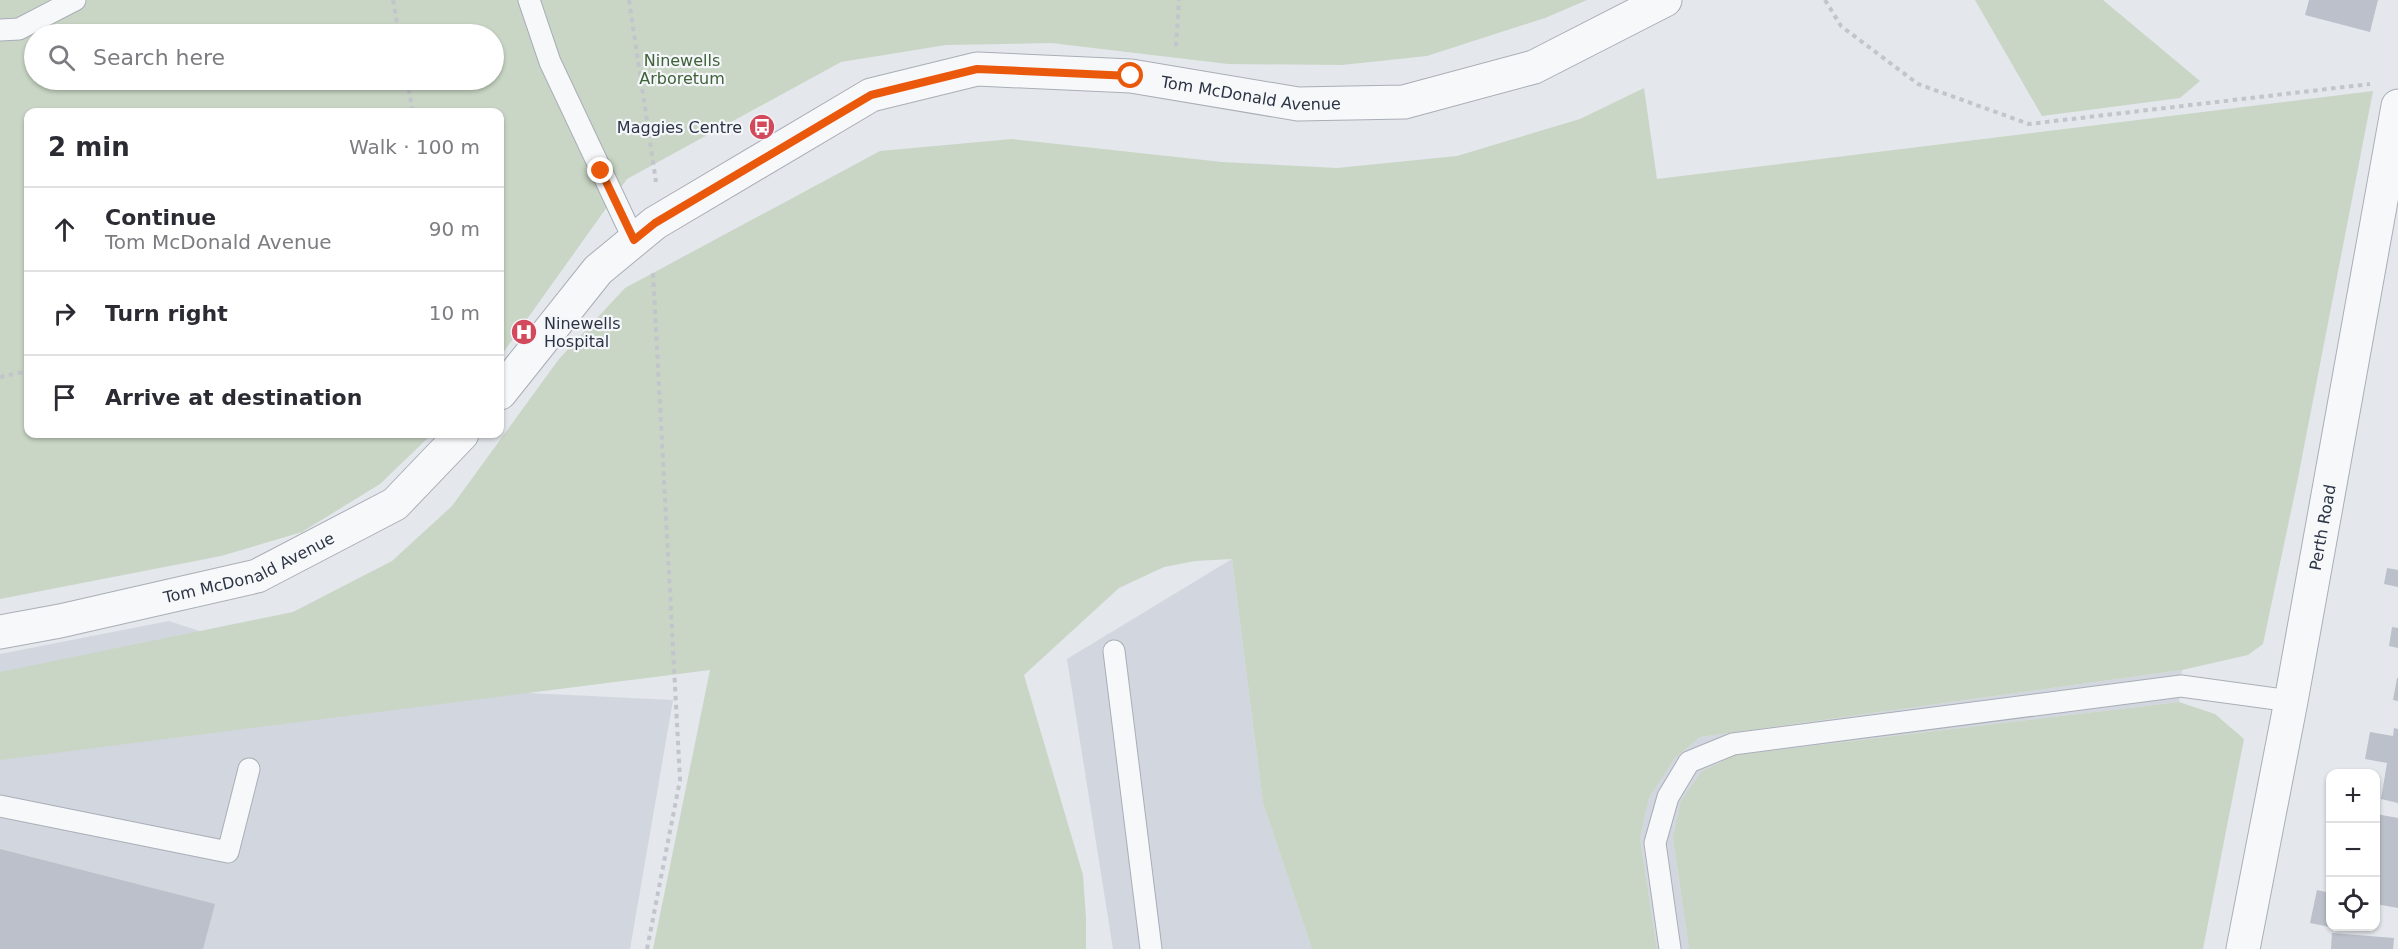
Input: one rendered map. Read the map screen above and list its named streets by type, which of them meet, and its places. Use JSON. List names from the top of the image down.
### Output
{
  "streets": {
    "street": ["Tom McDonald Avenue", "Perth Road"]
  },
  "parks": ["Ninewells Arboretum"],
  "places": {
    "bus stop": ["Maggies Centre"],
    "hospital": ["Ninewells Hospital"]
  },
  "page": {
    "search": "Search here",
    "heading": ["2 min", "Walk · 100 m"],
    "list": [
      ["Continue", "Tom McDonald Avenue", "90 m"],
      ["Turn right", "10 m"],
      "Arrive at destination"
    ],
    "map_buttons": ["+", "−"]
  }
}
